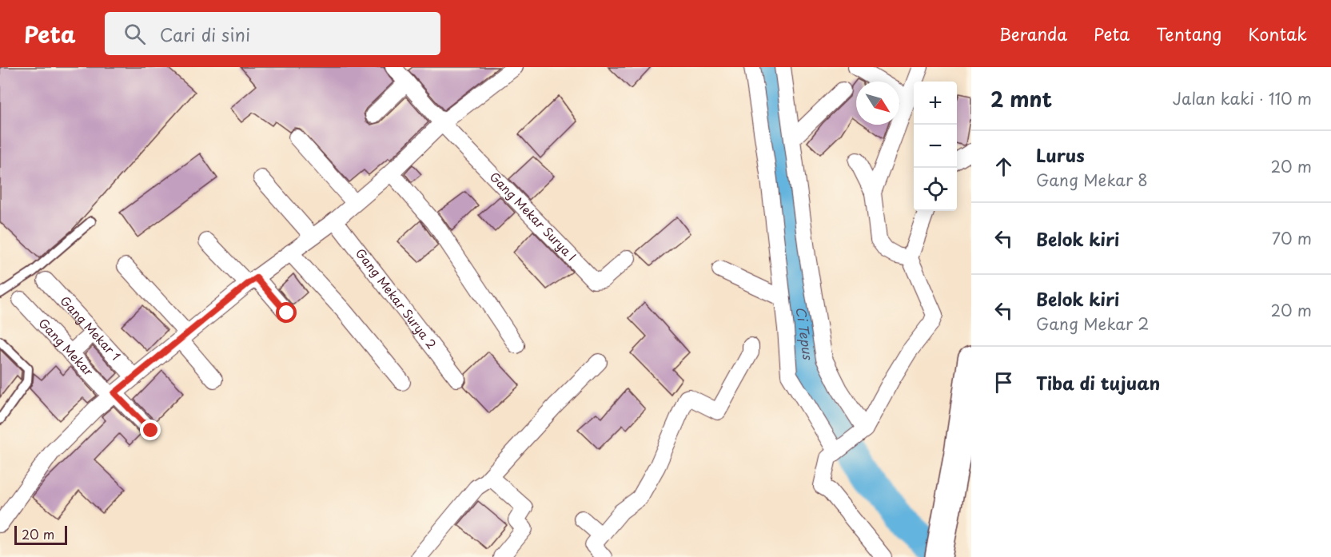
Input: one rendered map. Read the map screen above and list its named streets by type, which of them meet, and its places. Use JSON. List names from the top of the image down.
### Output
{
  "streets": {
    "street": [
      "Gang Mekar Surya I",
      "Gang Mekar Surya 2",
      "Gang Mekar 1",
      "Gang Mekar"
    ]
  },
  "water": ["Ci Tepus"],
  "scale_bar": "20 m",
  "north": "bottom right",
  "page": {
    "header": "Peta",
    "search": "Cari di sini",
    "nav": [
      "Beranda",
      "Peta",
      "Tentang",
      "Kontak"
    ],
    "heading": ["2 mnt", "Jalan kaki · 110 m"],
    "map_buttons": ["+", "−"],
    "list": [
      ["Lurus", "Gang Mekar 8", "20 m"],
      ["Belok kiri", "70 m"],
      ["Belok kiri", "Gang Mekar 2", "20 m"],
      "Tiba di tujuan"
    ],
    "scale": "20 m"
  }
}
